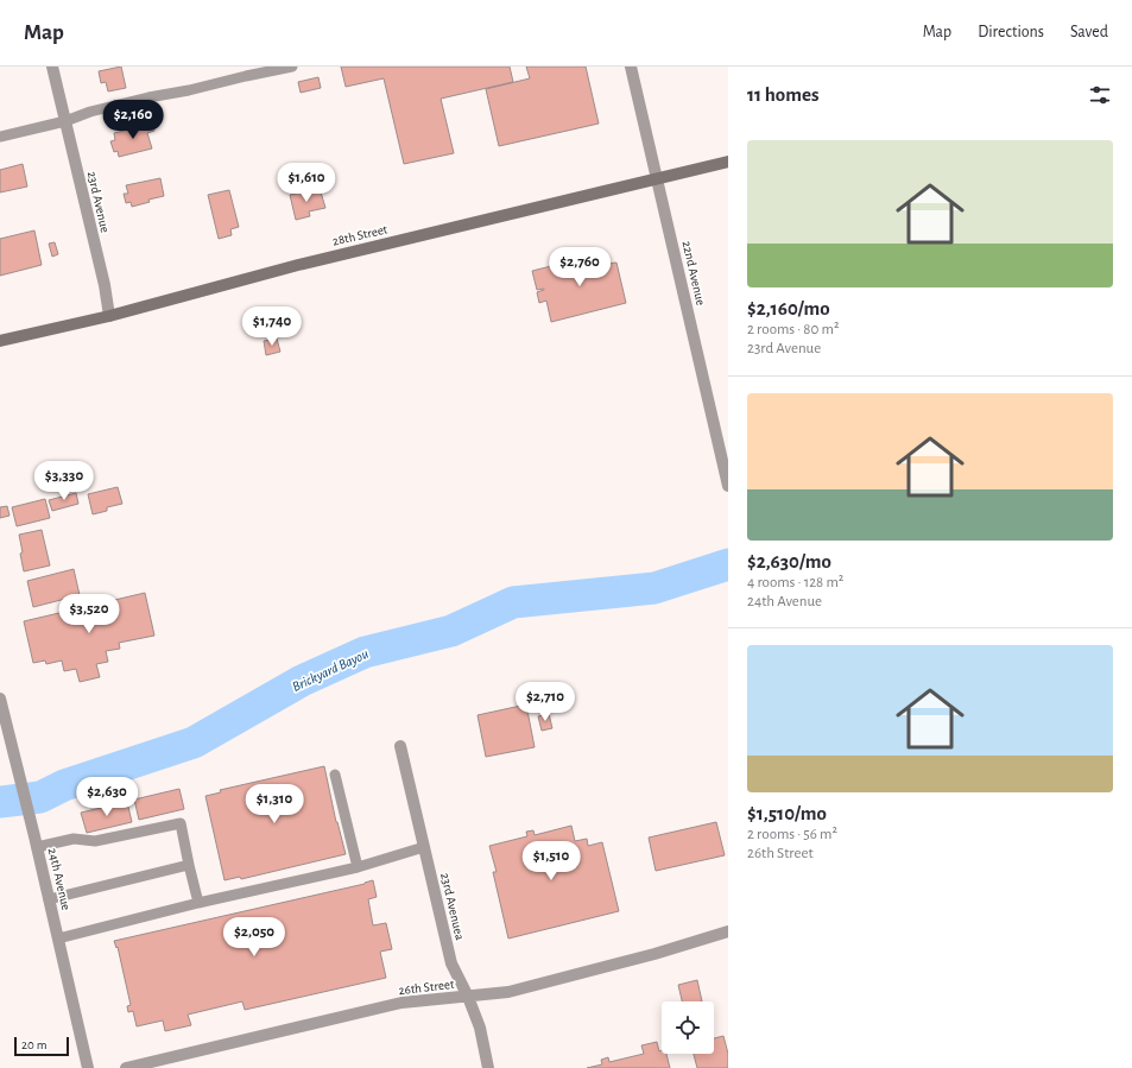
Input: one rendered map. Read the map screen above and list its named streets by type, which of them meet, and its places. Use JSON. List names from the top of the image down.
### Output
{
  "streets": {
    "main road": ["28th Street"],
    "street": [
      "23rd Avenue",
      "22nd Avenue",
      "24th Avenue",
      "23rd Avenuea",
      "26th Street"
    ]
  },
  "crossings": [
    ["23rd Avenue", "28th Street"],
    ["28th Street", "22nd Avenue"],
    ["23rd Avenuea", "26th Street"]
  ],
  "water": ["Brickyard Bayou"],
  "scale_bar": "20 m",
  "page": {
    "header": "Map",
    "nav": ["Map", "Directions", "Saved"],
    "heading": "11 homes",
    "price": [
      "$2,160",
      "$1,610",
      "$2,760",
      "$1,740",
      "$3,330",
      "$3,520",
      "$2,710",
      "$2,630",
      "$1,310",
      "$1,510",
      "$2,050"
    ],
    "list": [
      {
        "name": "$2,160/mo",
        "note": "2 rooms · 80 m² · 23rd Avenue"
      },
      {
        "name": "$2,630/mo",
        "note": "4 rooms · 128 m² · 24th Avenue"
      },
      {
        "name": "$1,510/mo",
        "note": "2 rooms · 56 m² · 26th Street"
      }
    ],
    "scale": "20 m"
  }
}
